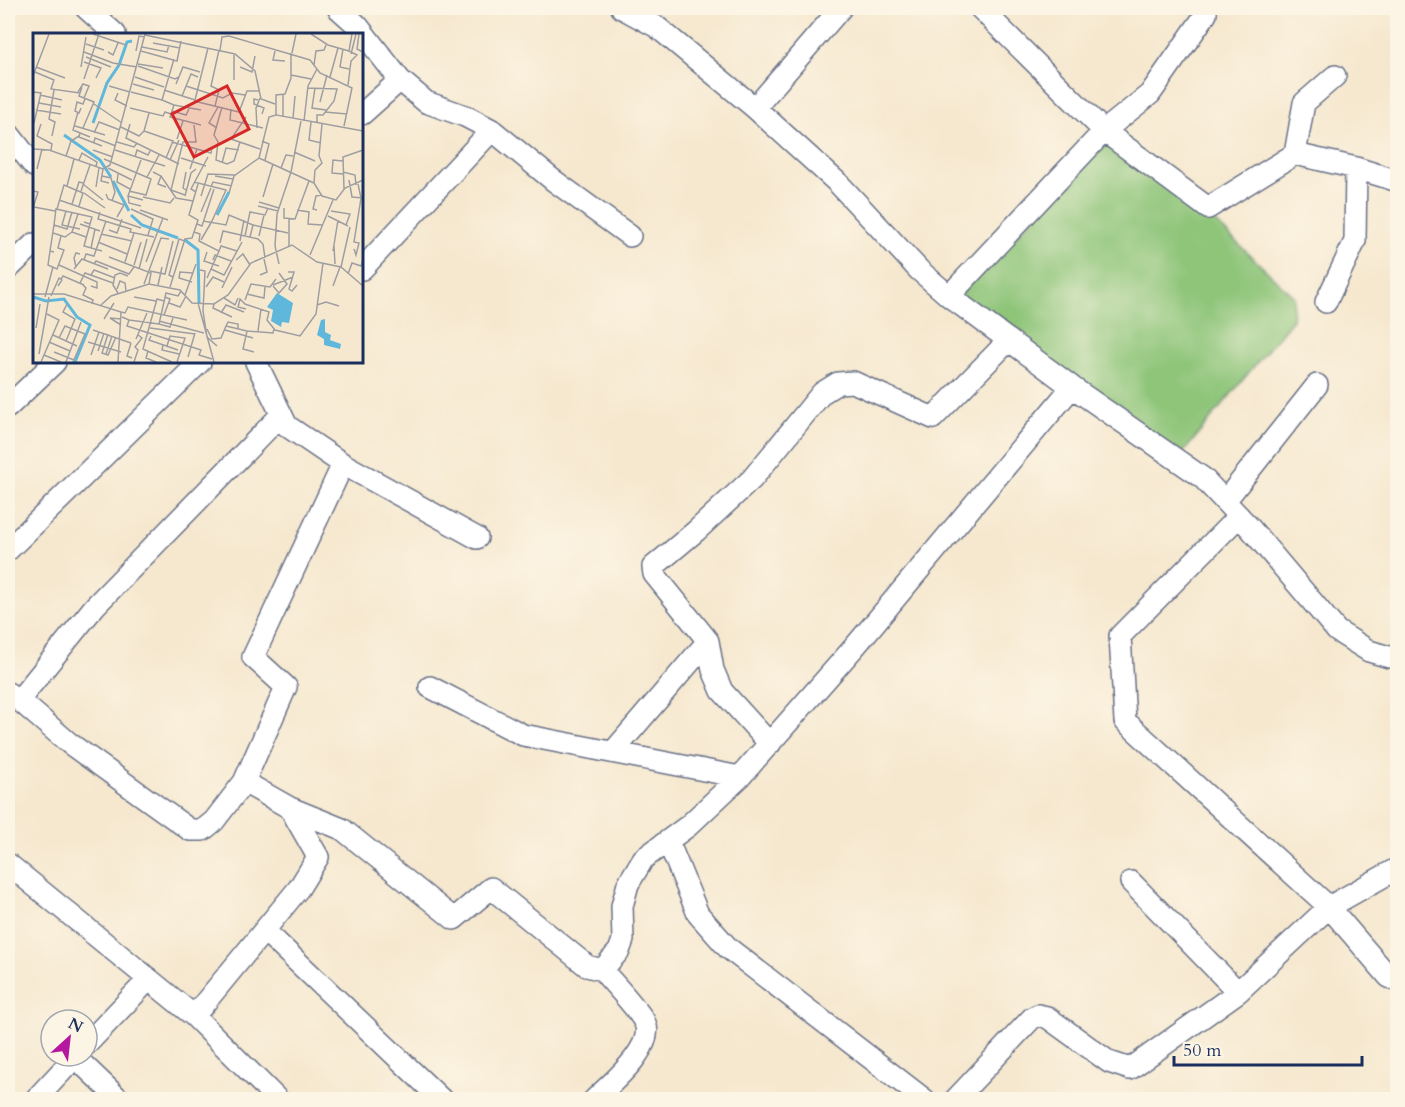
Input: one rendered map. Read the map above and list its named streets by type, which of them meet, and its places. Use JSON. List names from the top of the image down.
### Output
{
  "scale_bar": "50 m",
  "north": "top right"
}
